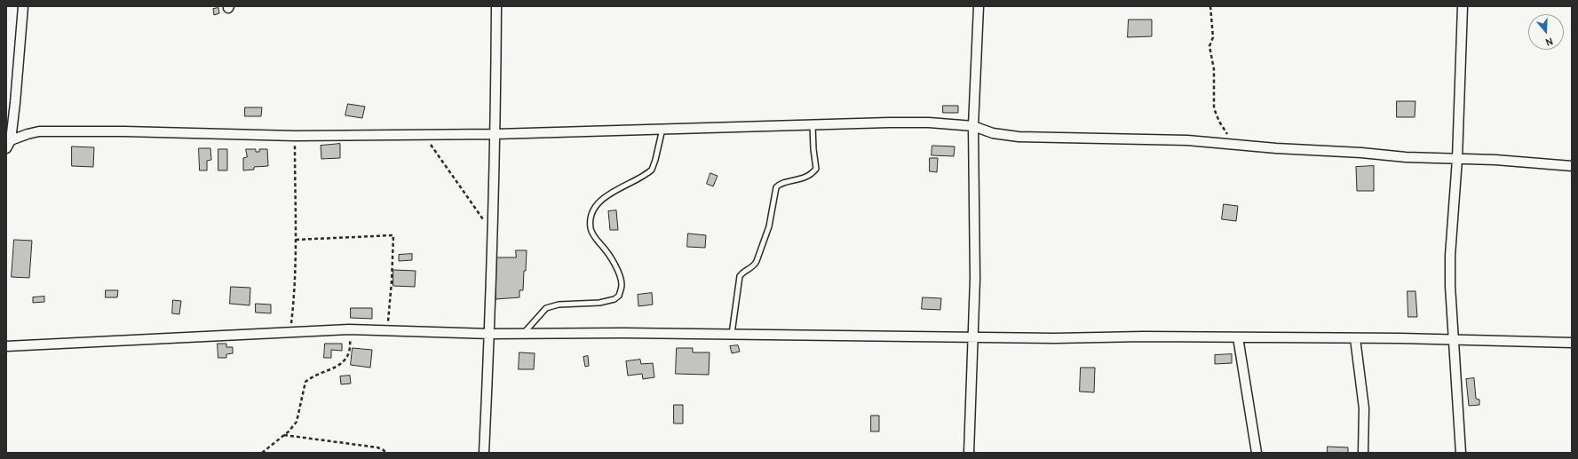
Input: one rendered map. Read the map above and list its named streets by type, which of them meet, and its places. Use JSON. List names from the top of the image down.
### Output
{
  "north": "bottom"
}
